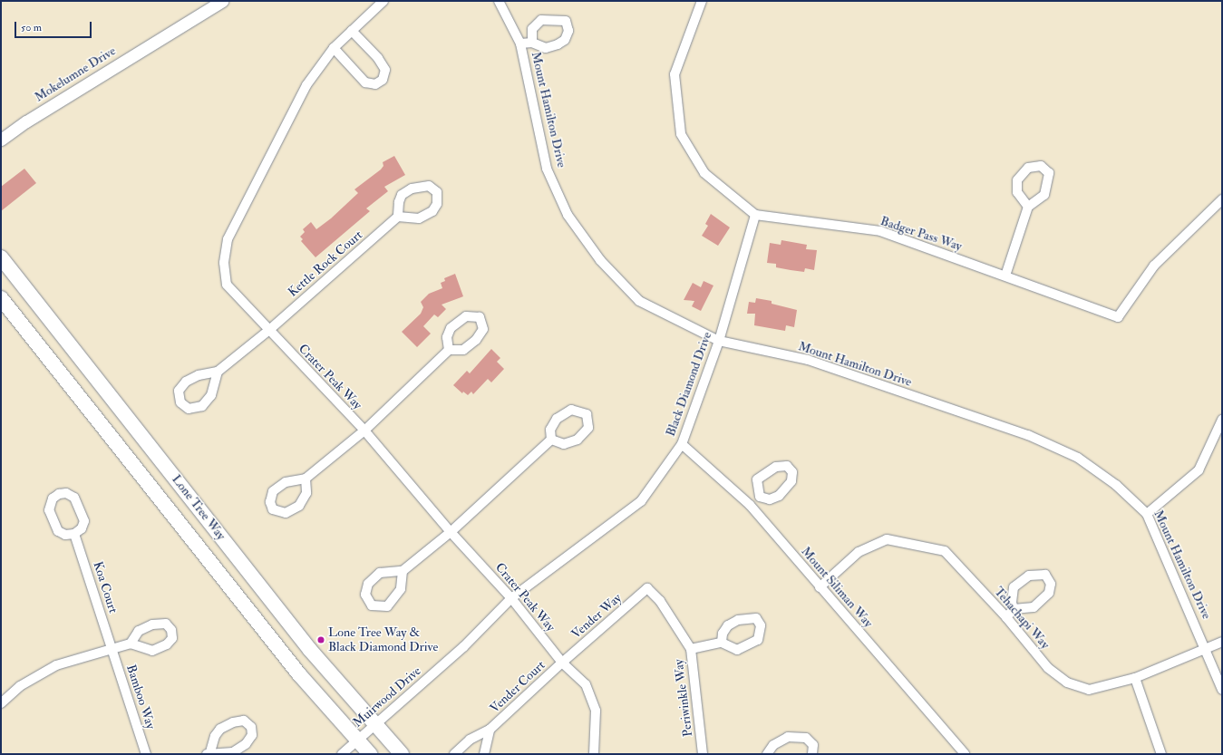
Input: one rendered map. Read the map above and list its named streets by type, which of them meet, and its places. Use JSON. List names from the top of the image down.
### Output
{
  "streets": {
    "main road": ["Lone Tree Way"],
    "street": [
      "Mokelumne Drive",
      "Mount Hamilton Drive",
      "Badger Pass Way",
      "Kettle Rock Court",
      "Crater Peak Way",
      "Black Diamond Drive",
      "Koa Court",
      "Mount Siliman Way",
      "Vender Way",
      "Tehachapi Way",
      "Vender Court",
      "Bamboo Way",
      "Muirwood Drive",
      "Periwinkle Way"
    ]
  },
  "crossings": [
    ["Mount Hamilton Drive", "Black Diamond Drive"],
    ["Mount Hamilton Drive", "Tehachapi Way"],
    ["Badger Pass Way", "Black Diamond Drive"],
    ["Kettle Rock Court", "Crater Peak Way"],
    ["Crater Peak Way", "Black Diamond Drive"],
    ["Crater Peak Way", "Vender Way"],
    ["Crater Peak Way", "Vender Court"],
    ["Crater Peak Way", "Muirwood Drive"],
    ["Black Diamond Drive", "Mount Siliman Way"],
    ["Black Diamond Drive", "Muirwood Drive"],
    ["Lone Tree Way", "Muirwood Drive"],
    ["Koa Court", "Bamboo Way"],
    ["Mount Siliman Way", "Tehachapi Way"],
    ["Vender Way", "Vender Court"],
    ["Vender Way", "Periwinkle Way"]
  ],
  "places": ["Lone Tree Way & Black Diamond Drive"],
  "scale_bar": "50 m"
}
